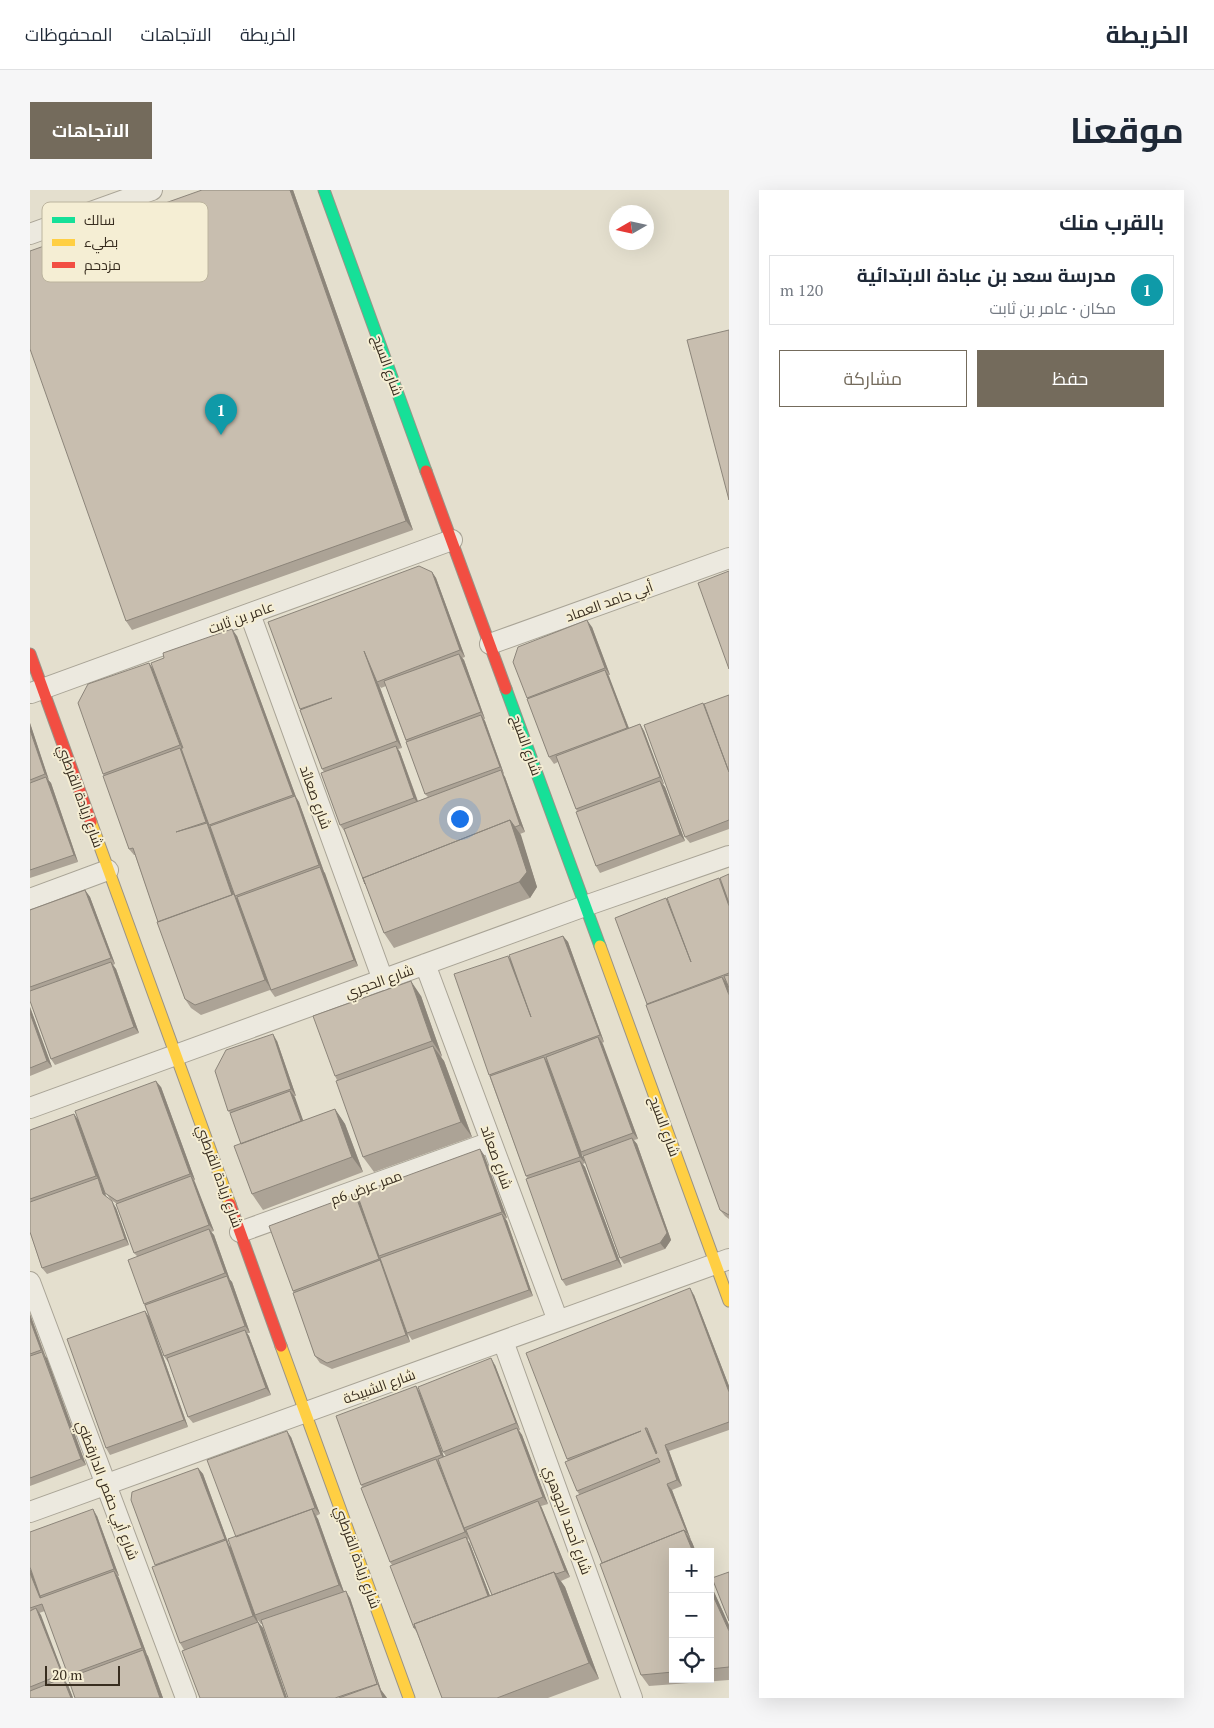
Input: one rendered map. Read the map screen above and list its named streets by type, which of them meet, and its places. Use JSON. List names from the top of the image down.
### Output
{
  "streets": {
    "street": [
      "شارع السيح",
      "أبي حامد العماد",
      "عامر بن ثابت",
      "شارع زيادة القرطبي",
      "شارع صعائد",
      "شارع الحجري",
      "ممر عرض 6م",
      "شارع الشبيكة",
      "شارع أبي حفص الدارقطني",
      "شارع أحمد الجوهري"
    ]
  },
  "crossings": [
    ["شارع السيح", "أبي حامد العماد"],
    ["شارع السيح", "عامر بن ثابت"],
    ["شارع السيح", "شارع الحجري"],
    ["شارع السيح", "شارع الشبيكة"],
    ["عامر بن ثابت", "شارع زيادة القرطبي"],
    ["عامر بن ثابت", "شارع صعائد"],
    ["شارع زيادة القرطبي", "شارع الحجري"],
    ["شارع زيادة القرطبي", "ممر عرض 6م"],
    ["شارع زيادة القرطبي", "شارع الشبيكة"],
    ["شارع صعائد", "شارع الحجري"],
    ["شارع صعائد", "ممر عرض 6م"],
    ["شارع صعائد", "شارع الشبيكة"],
    ["شارع الشبيكة", "شارع أبي حفص الدارقطني"],
    ["شارع الشبيكة", "شارع أحمد الجوهري"]
  ],
  "legend": ["سالك", "بطيء", "مزدحم"],
  "scale_bar": "20 m",
  "north": "left",
  "page": {
    "header": "الخريطة",
    "nav": ["الخريطة", "الاتجاهات", "المحفوظات"],
    "title": "موقعنا",
    "buttons": [
      "الاتجاهات",
      ["حفظ", "مشاركة"]
    ],
    "heading": "بالقرب منك",
    "list": [
      {
        "mark": "1",
        "name": "مدرسة سعد بن عبادة الابتدائية",
        "note": "مكان · عامر بن ثابت",
        "value": "120 m"
      }
    ],
    "pins": "1",
    "map_buttons": ["+", "−"],
    "scale": "20 m"
  }
}
